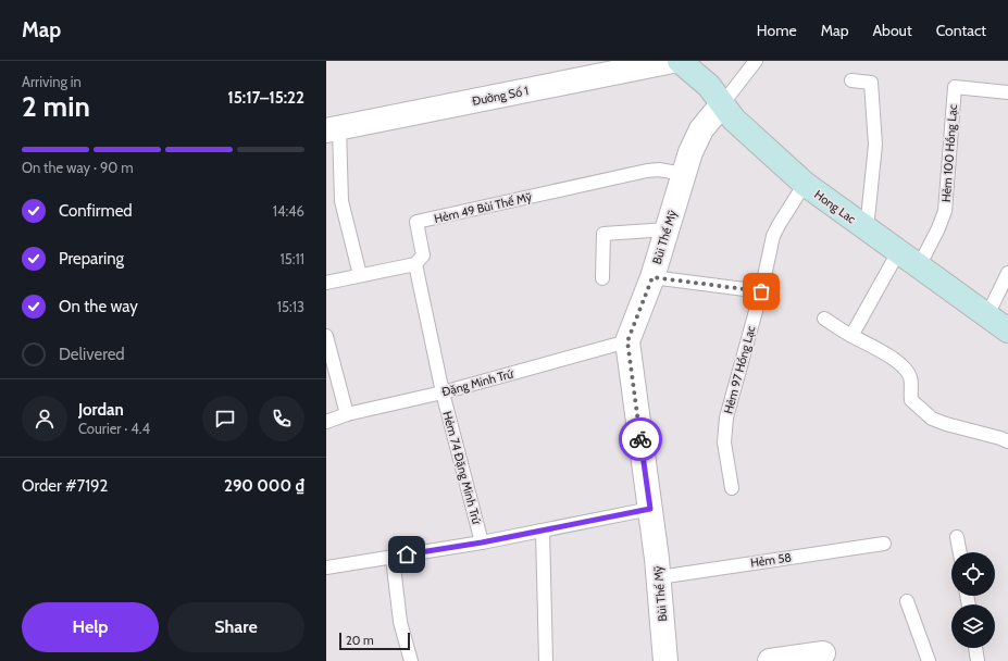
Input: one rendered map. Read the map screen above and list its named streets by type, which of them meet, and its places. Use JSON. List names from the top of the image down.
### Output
{
  "streets": {
    "street": ["Đường Số 1", "Hong Lac", "Bùi Thế Mỹ"],
    "lane": [
      "Hẻm 100 Hồng Lạc",
      "Hẻm 49 Bùi Thế Mỹ",
      "Hẻm 97 Hồng Lạc",
      "Đặng Minh Trứ",
      "Hẻm 74 Đặng Minh Trứ",
      "Hẻm 58"
    ]
  },
  "crossings": [
    ["Hẻm 100 Hồng Lạc", "Hong Lac"],
    ["Hong Lac", "Bùi Thế Mỹ"],
    ["Hong Lac", "Hẻm 97 Hồng Lạc"],
    ["Hẻm 49 Bùi Thế Mỹ", "Bùi Thế Mỹ"],
    ["Hẻm 49 Bùi Thế Mỹ", "Hẻm 74 Đặng Minh Trứ"],
    ["Bùi Thế Mỹ", "Đặng Minh Trứ"],
    ["Bùi Thế Mỹ", "Hẻm 58"],
    ["Đặng Minh Trứ", "Hẻm 74 Đặng Minh Trứ"]
  ],
  "scale_bar": "20 m",
  "page": {
    "header": "Map",
    "nav": [
      "Home",
      "Map",
      "About",
      "Contact"
    ],
    "heading": ["2 min", "Arriving in", "15:17–15:22"],
    "panel": [
      "Jordan",
      "Courier · 4.4",
      "Order #7192",
      "290 000 ₫"
    ],
    "bar": "On the way · 90 m",
    "list": [
      ["Confirmed", "14:46"],
      ["Preparing", "15:11"],
      ["On the way", "15:13"],
      "Delivered"
    ],
    "buttons": ["Help", "Share"],
    "scale": "20 m"
  }
}
